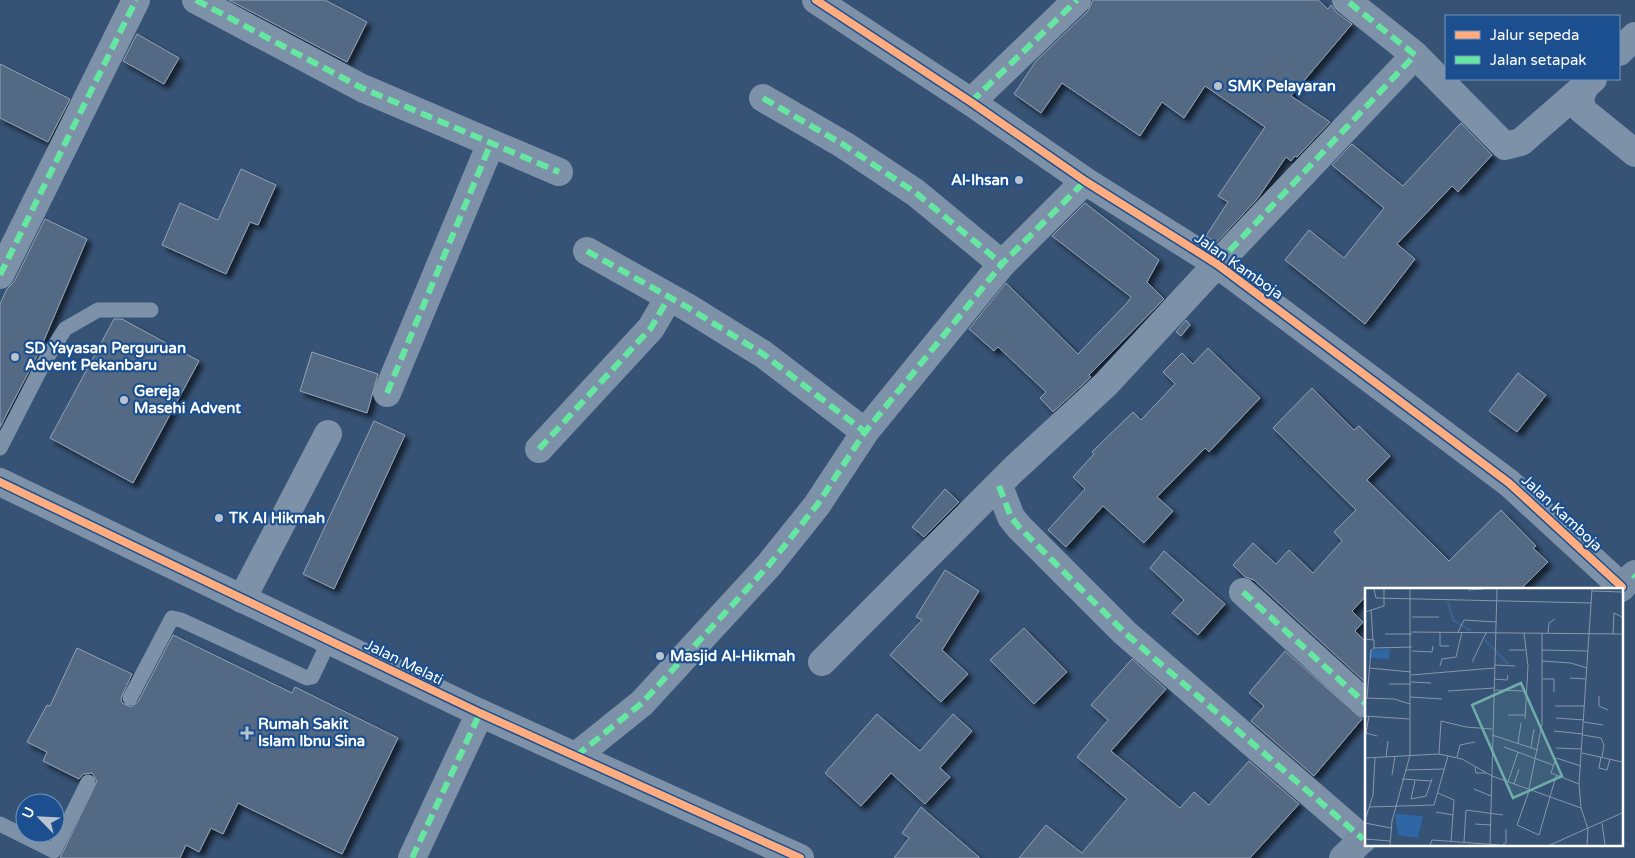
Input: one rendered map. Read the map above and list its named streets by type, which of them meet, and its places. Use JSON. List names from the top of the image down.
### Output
{
  "streets": {
    "street": ["Jalan Kamboja", "Jalan Melati"]
  },
  "places": {
    "other": [
      "SMK Pelayaran",
      "Al-Ihsan",
      "SD Yayasan Perguruan Advent Pekanbaru",
      "Gereja Masehi Advent",
      "TK Al Hikmah",
      "Masjid Al-Hikmah"
    ],
    "health": ["Rumah Sakit Islam Ibnu Sina"]
  },
  "legend": ["Jalur sepeda", "Jalan setapak"],
  "north": "top left"
}
